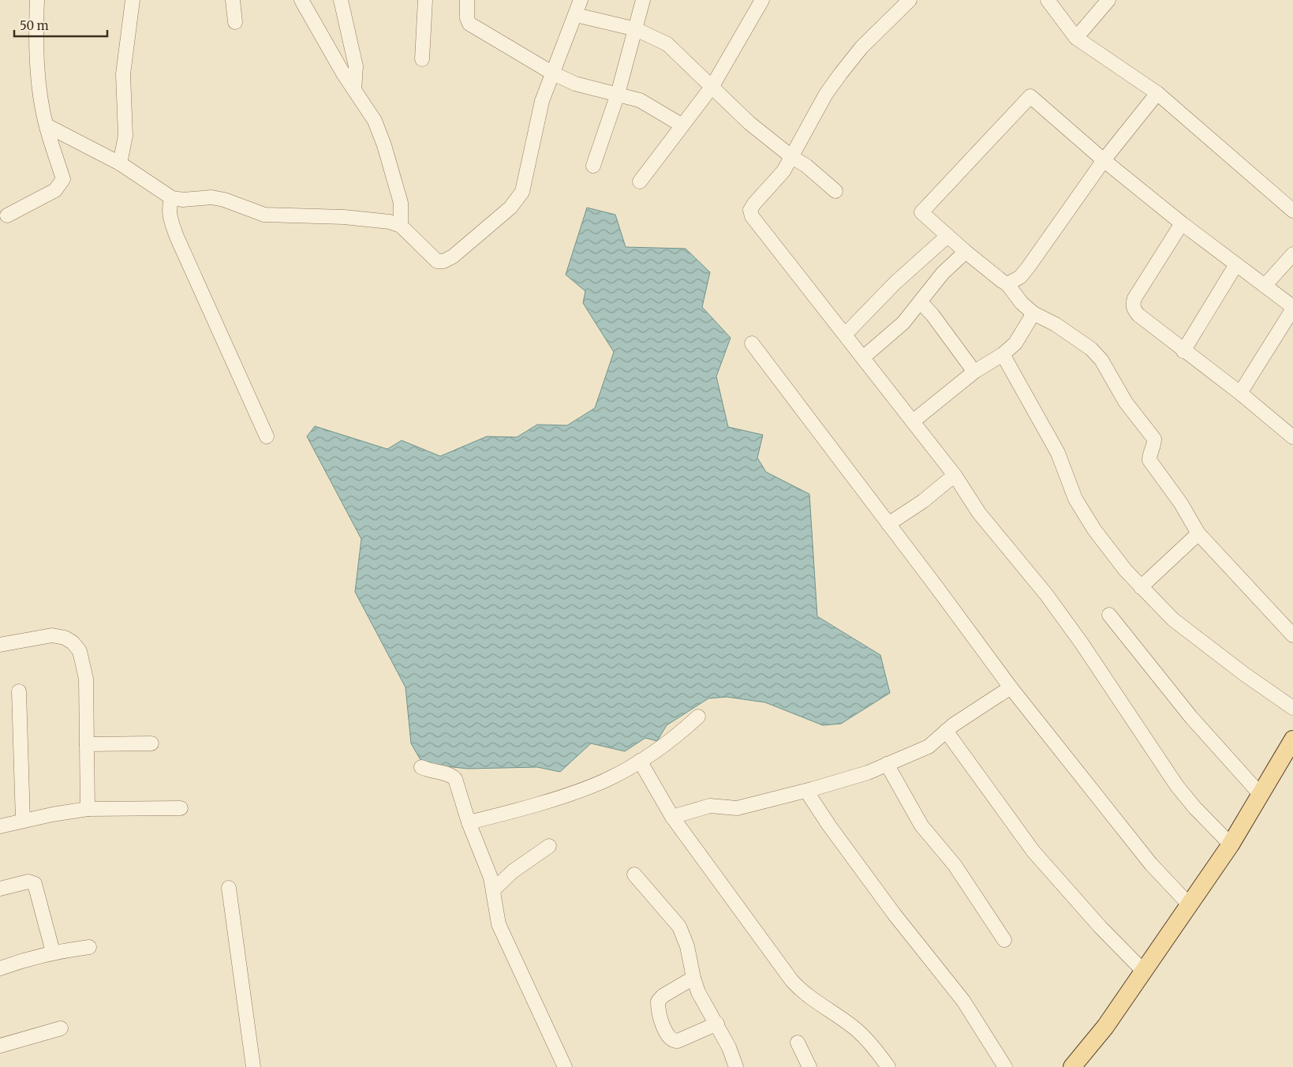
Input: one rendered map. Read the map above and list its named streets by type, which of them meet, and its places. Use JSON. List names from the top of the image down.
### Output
{
  "scale_bar": "50 m"
}
